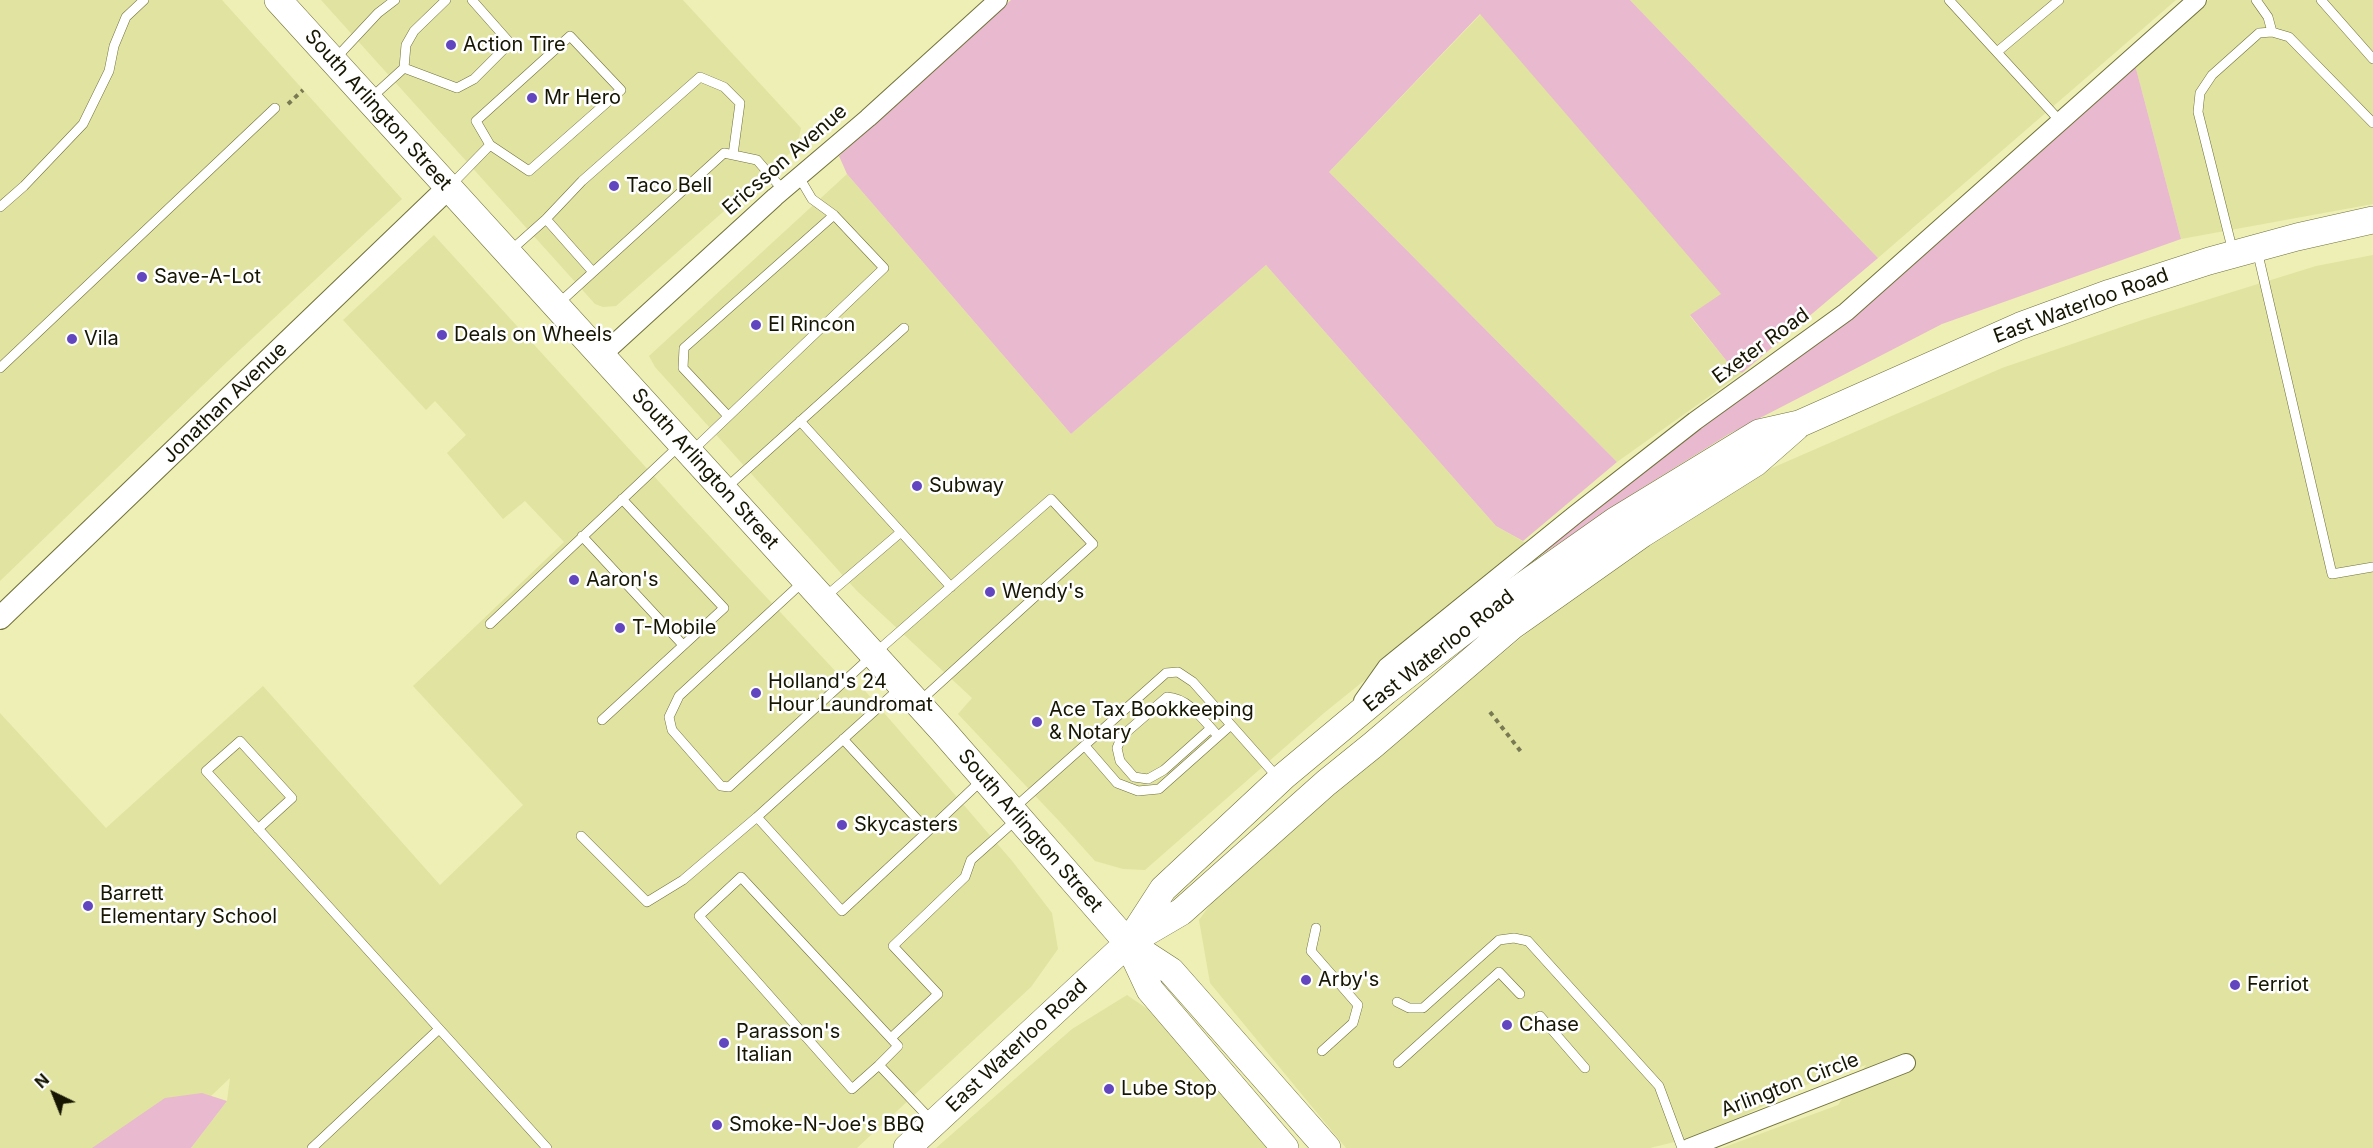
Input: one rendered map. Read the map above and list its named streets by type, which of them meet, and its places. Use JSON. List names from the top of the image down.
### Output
{
  "streets": {
    "main road": ["South Arlington Street", "East Waterloo Road"],
    "street": [
      "Ericsson Avenue",
      "Exeter Road",
      "Jonathan Avenue",
      "Arlington Circle"
    ]
  },
  "crossings": [
    ["South Arlington Street", "Ericsson Avenue"],
    ["South Arlington Street", "East Waterloo Road"],
    ["South Arlington Street", "Jonathan Avenue"],
    ["East Waterloo Road", "Exeter Road"]
  ],
  "places": [
    "Action Tire",
    "Mr Hero",
    "Taco Bell",
    "Save-A-Lot",
    "El Rincon",
    "Deals on Wheels",
    "Vila",
    "Subway",
    "Aaron's",
    "Wendy's",
    "T-Mobile",
    "Holland's 24 Hour Laundromat",
    "Ace Tax Bookkeeping & Notary",
    "Skycasters",
    "Barrett Elementary School",
    "Arby's",
    "Ferriot",
    "Chase",
    "Parasson's Italian",
    "Lube Stop",
    "Smoke-N-Joe's BBQ"
  ],
  "north": "top left"
}
